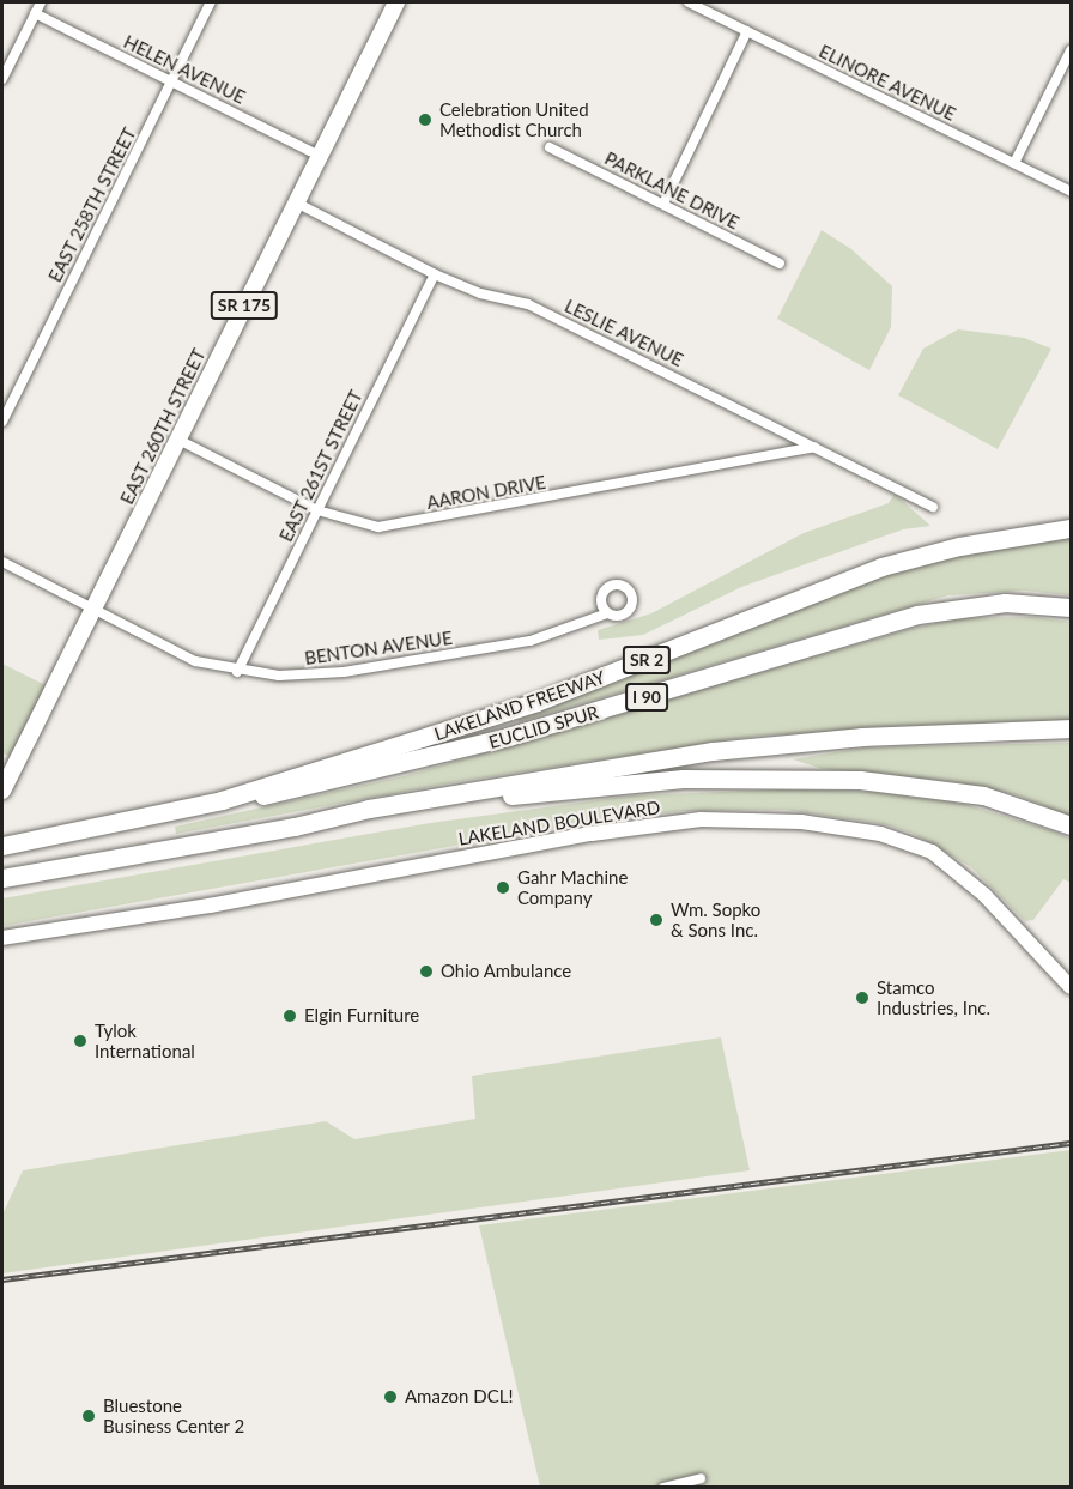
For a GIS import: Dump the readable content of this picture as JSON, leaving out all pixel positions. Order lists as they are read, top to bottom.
{
  "streets": {
    "highway": [
      "SR 2",
      "I 90",
      "LAKELAND FREEWAY",
      "EUCLID SPUR"
    ],
    "main road": ["SR 175", "EAST 260TH STREET"],
    "street": [
      "HELEN AVENUE",
      "ELINORE AVENUE",
      "PARKLANE DRIVE",
      "EAST 258TH STREET",
      "LESLIE AVENUE",
      "EAST 261ST STREET",
      "AARON DRIVE",
      "BENTON AVENUE",
      "LAKELAND BOULEVARD"
    ]
  },
  "crossings": [
    ["HELEN AVENUE", "EAST 258TH STREET"],
    ["HELEN AVENUE", "EAST 260TH STREET"],
    ["LESLIE AVENUE", "EAST 260TH STREET"],
    ["LESLIE AVENUE", "EAST 261ST STREET"],
    ["LESLIE AVENUE", "AARON DRIVE"],
    ["EAST 260TH STREET", "AARON DRIVE"],
    ["EAST 260TH STREET", "BENTON AVENUE"],
    ["EAST 261ST STREET", "AARON DRIVE"],
    ["EAST 261ST STREET", "BENTON AVENUE"],
    ["LAKELAND FREEWAY", "EUCLID SPUR"]
  ],
  "places": [
    "Celebration United Methodist Church",
    "Gahr Machine Company",
    "Wm. Sopko & Sons Inc.",
    "Ohio Ambulance",
    "Stamco Industries, Inc.",
    "Elgin Furniture",
    "Tylok International",
    "Amazon DCL!",
    "Bluestone Business Center 2"
  ]
}
